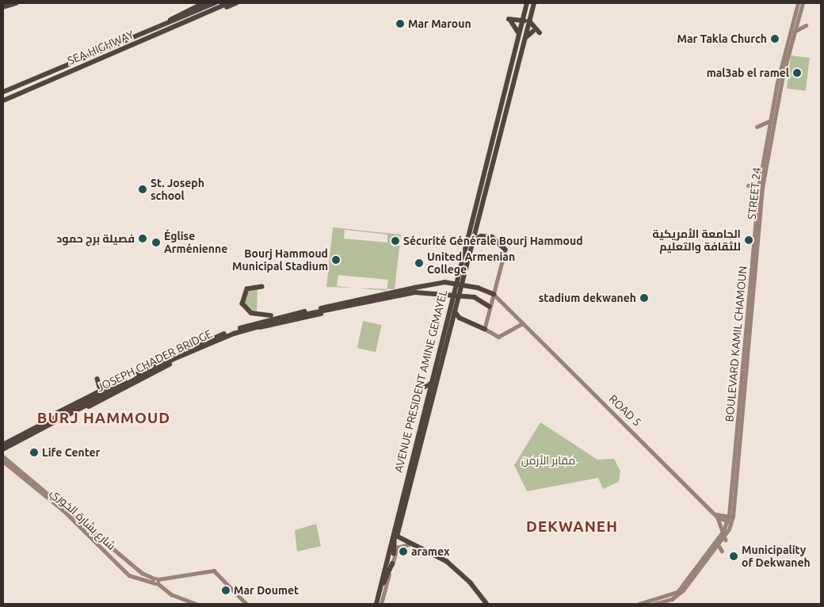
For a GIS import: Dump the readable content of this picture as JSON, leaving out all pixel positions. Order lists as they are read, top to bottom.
{
  "streets": {
    "highway": ["SEA HIGHWAY", "JOSEPH CHADER BRIDGE", "AVENUE PRESIDENT AMINE GEMAYEL"],
    "main road": [
      "STREET 24",
      "BOULEVARD KAMIL CHAMOUN",
      "ROAD 5",
      "شارع بشارة الخوري"
    ]
  },
  "crossings": [
    ["STREET 24", "BOULEVARD KAMIL CHAMOUN"]
  ],
  "districts": ["BURJ HAMMOUD", "DEKWANEH"],
  "parks": ["مقابر الأرمن"],
  "places": [
    "Mar Maroun",
    "Mar Takla Church",
    "mal3ab el ramel",
    "St. Joseph school",
    "فصيلة برج حمود",
    "الجامعة الأمريكية للثقافة والتعليم",
    "Sécurité Générale Bourj Hammoud",
    "Église Arménienne",
    "Bourj Hammoud Municipal Stadium",
    "United Armenian College",
    "stadium dekwaneh",
    "Life Center",
    "aramex",
    "Municipality of Dekwaneh",
    "Mar Doumet"
  ]
}
